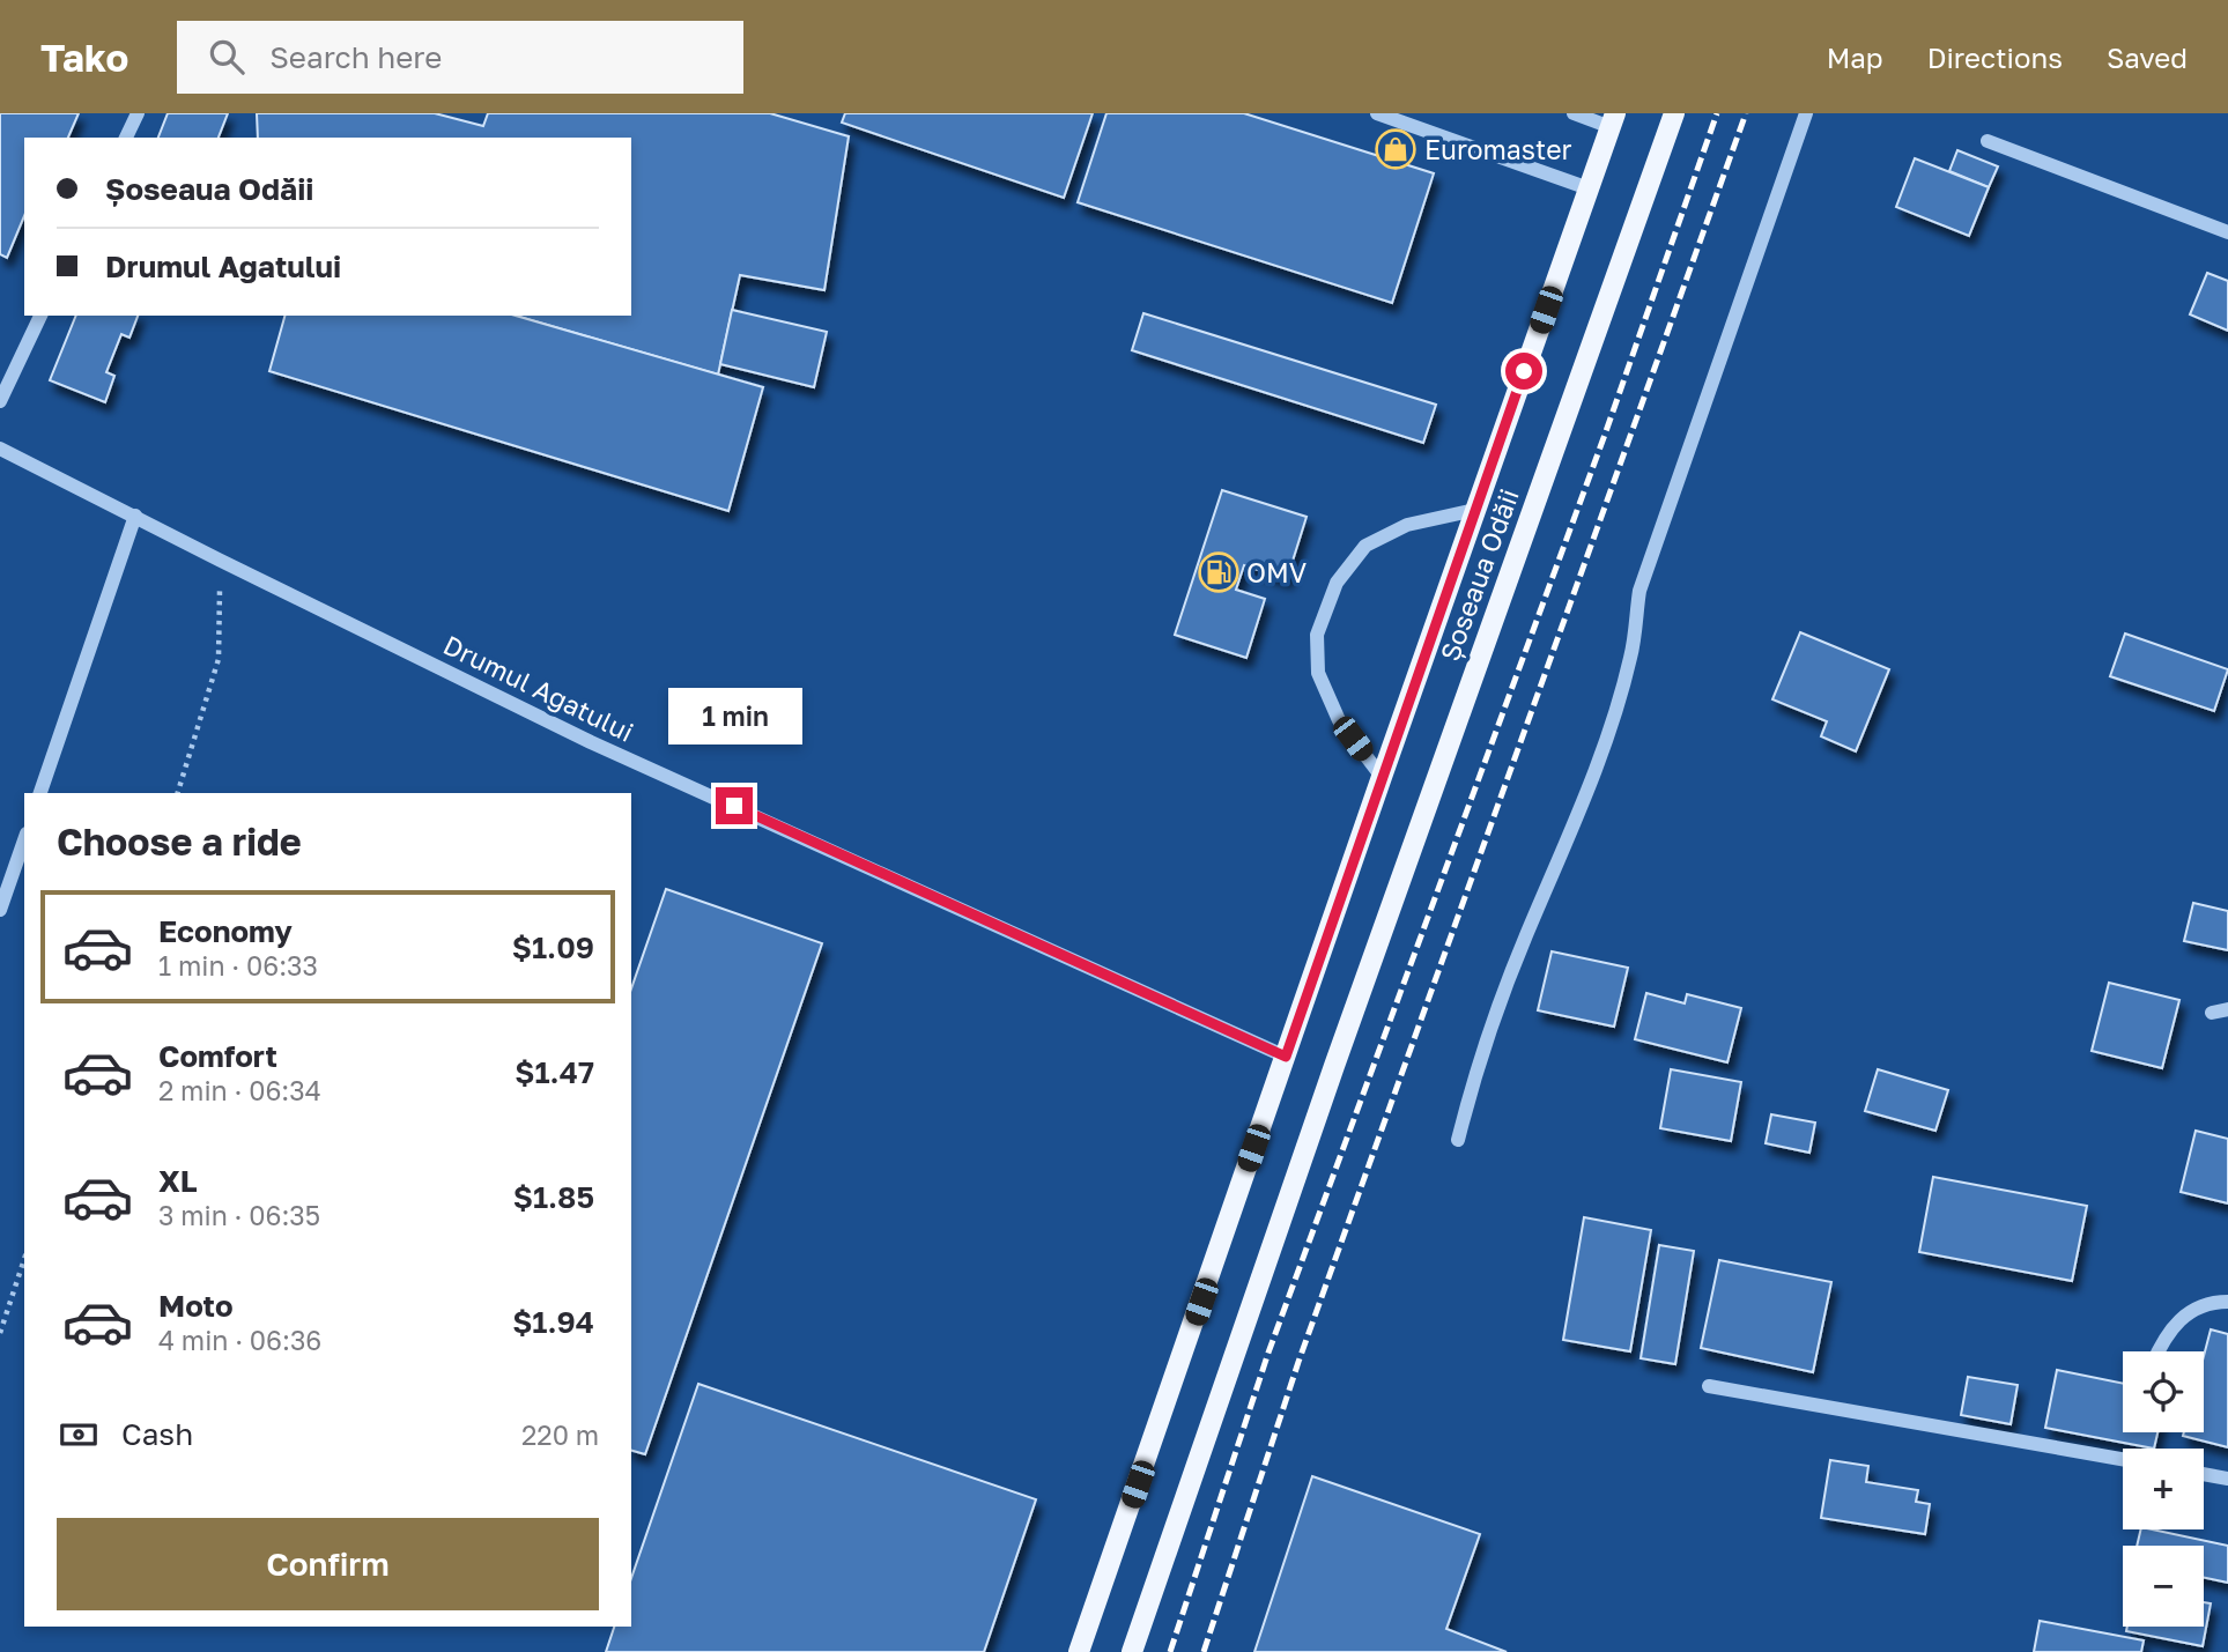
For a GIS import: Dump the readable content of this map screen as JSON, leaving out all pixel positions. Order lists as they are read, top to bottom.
{
  "streets": {
    "main road": ["Șoseaua Odăii"],
    "street": ["Drumul Agatului"]
  },
  "crossings": [
    ["Șoseaua Odăii", "Drumul Agatului"]
  ],
  "places": {
    "shop": ["Euromaster"],
    "fuel station": ["OMV"]
  },
  "page": {
    "header": "Tako",
    "search": "Search here",
    "nav": ["Map", "Directions", "Saved"],
    "banner": ["Șoseaua Odăii", "Drumul Agatului"],
    "bubble": "1 min",
    "heading": "Choose a ride",
    "list": [
      {
        "name": "Economy",
        "note": "1 min · 06:33",
        "value": "$1.09"
      },
      {
        "name": "Comfort",
        "note": "2 min · 06:34",
        "value": "$1.47"
      },
      {
        "name": "XL",
        "note": "3 min · 06:35",
        "value": "$1.85"
      },
      {
        "name": "Moto",
        "note": "4 min · 06:36",
        "value": "$1.94"
      }
    ],
    "map_buttons": ["+", "−"],
    "pay": ["Cash", "220 m"],
    "buttons": "Confirm"
  }
}
